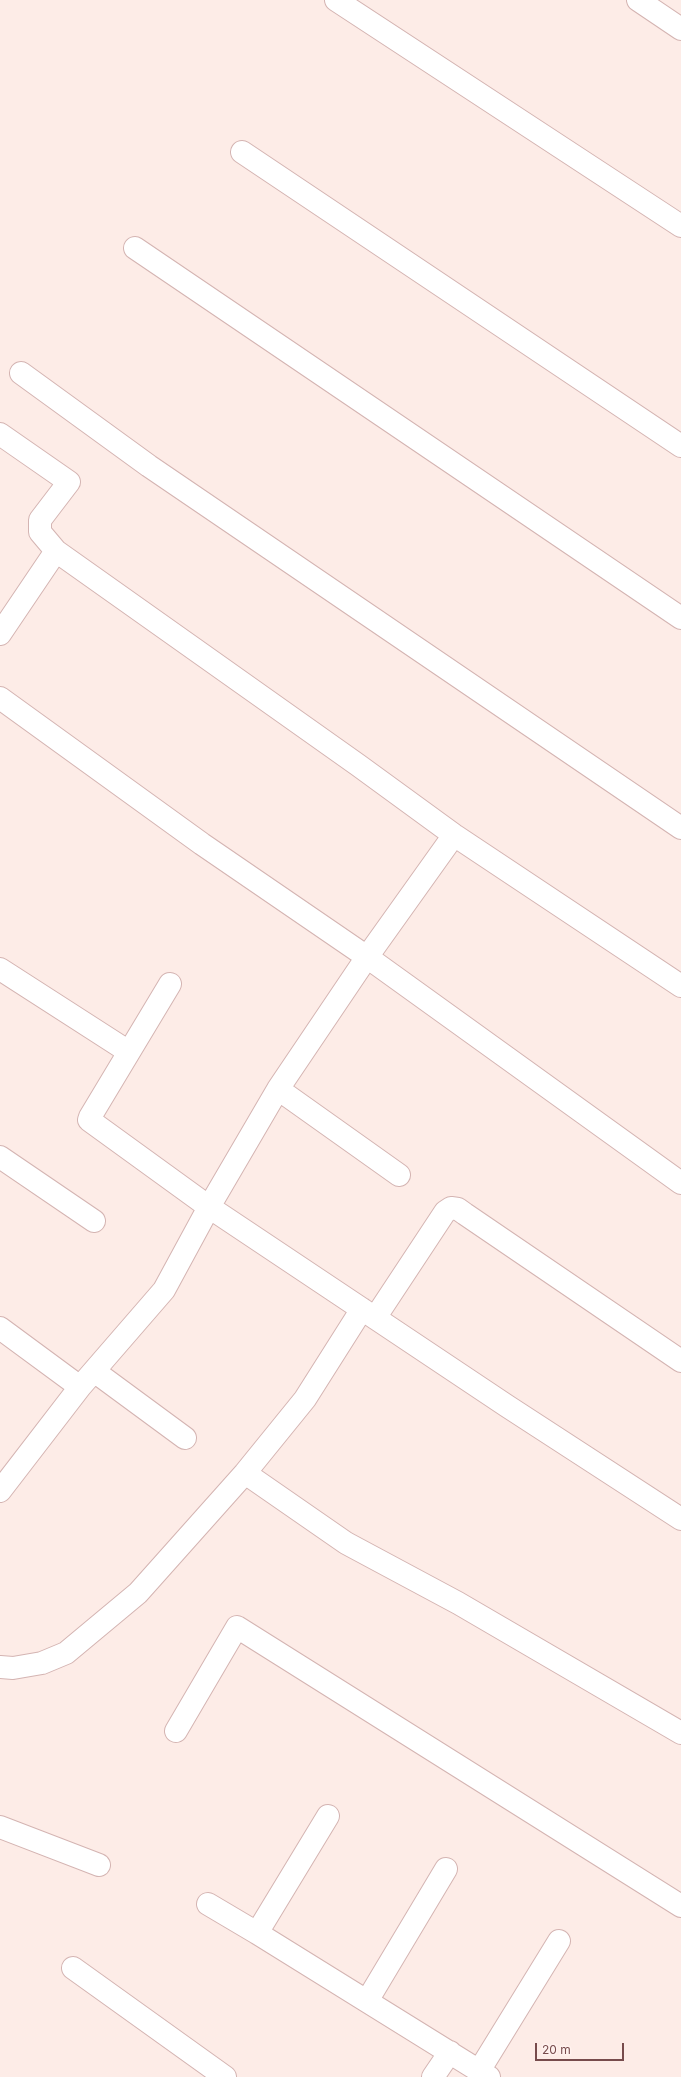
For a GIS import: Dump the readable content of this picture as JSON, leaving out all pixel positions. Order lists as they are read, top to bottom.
{
  "scale_bar": "20 m"
}
